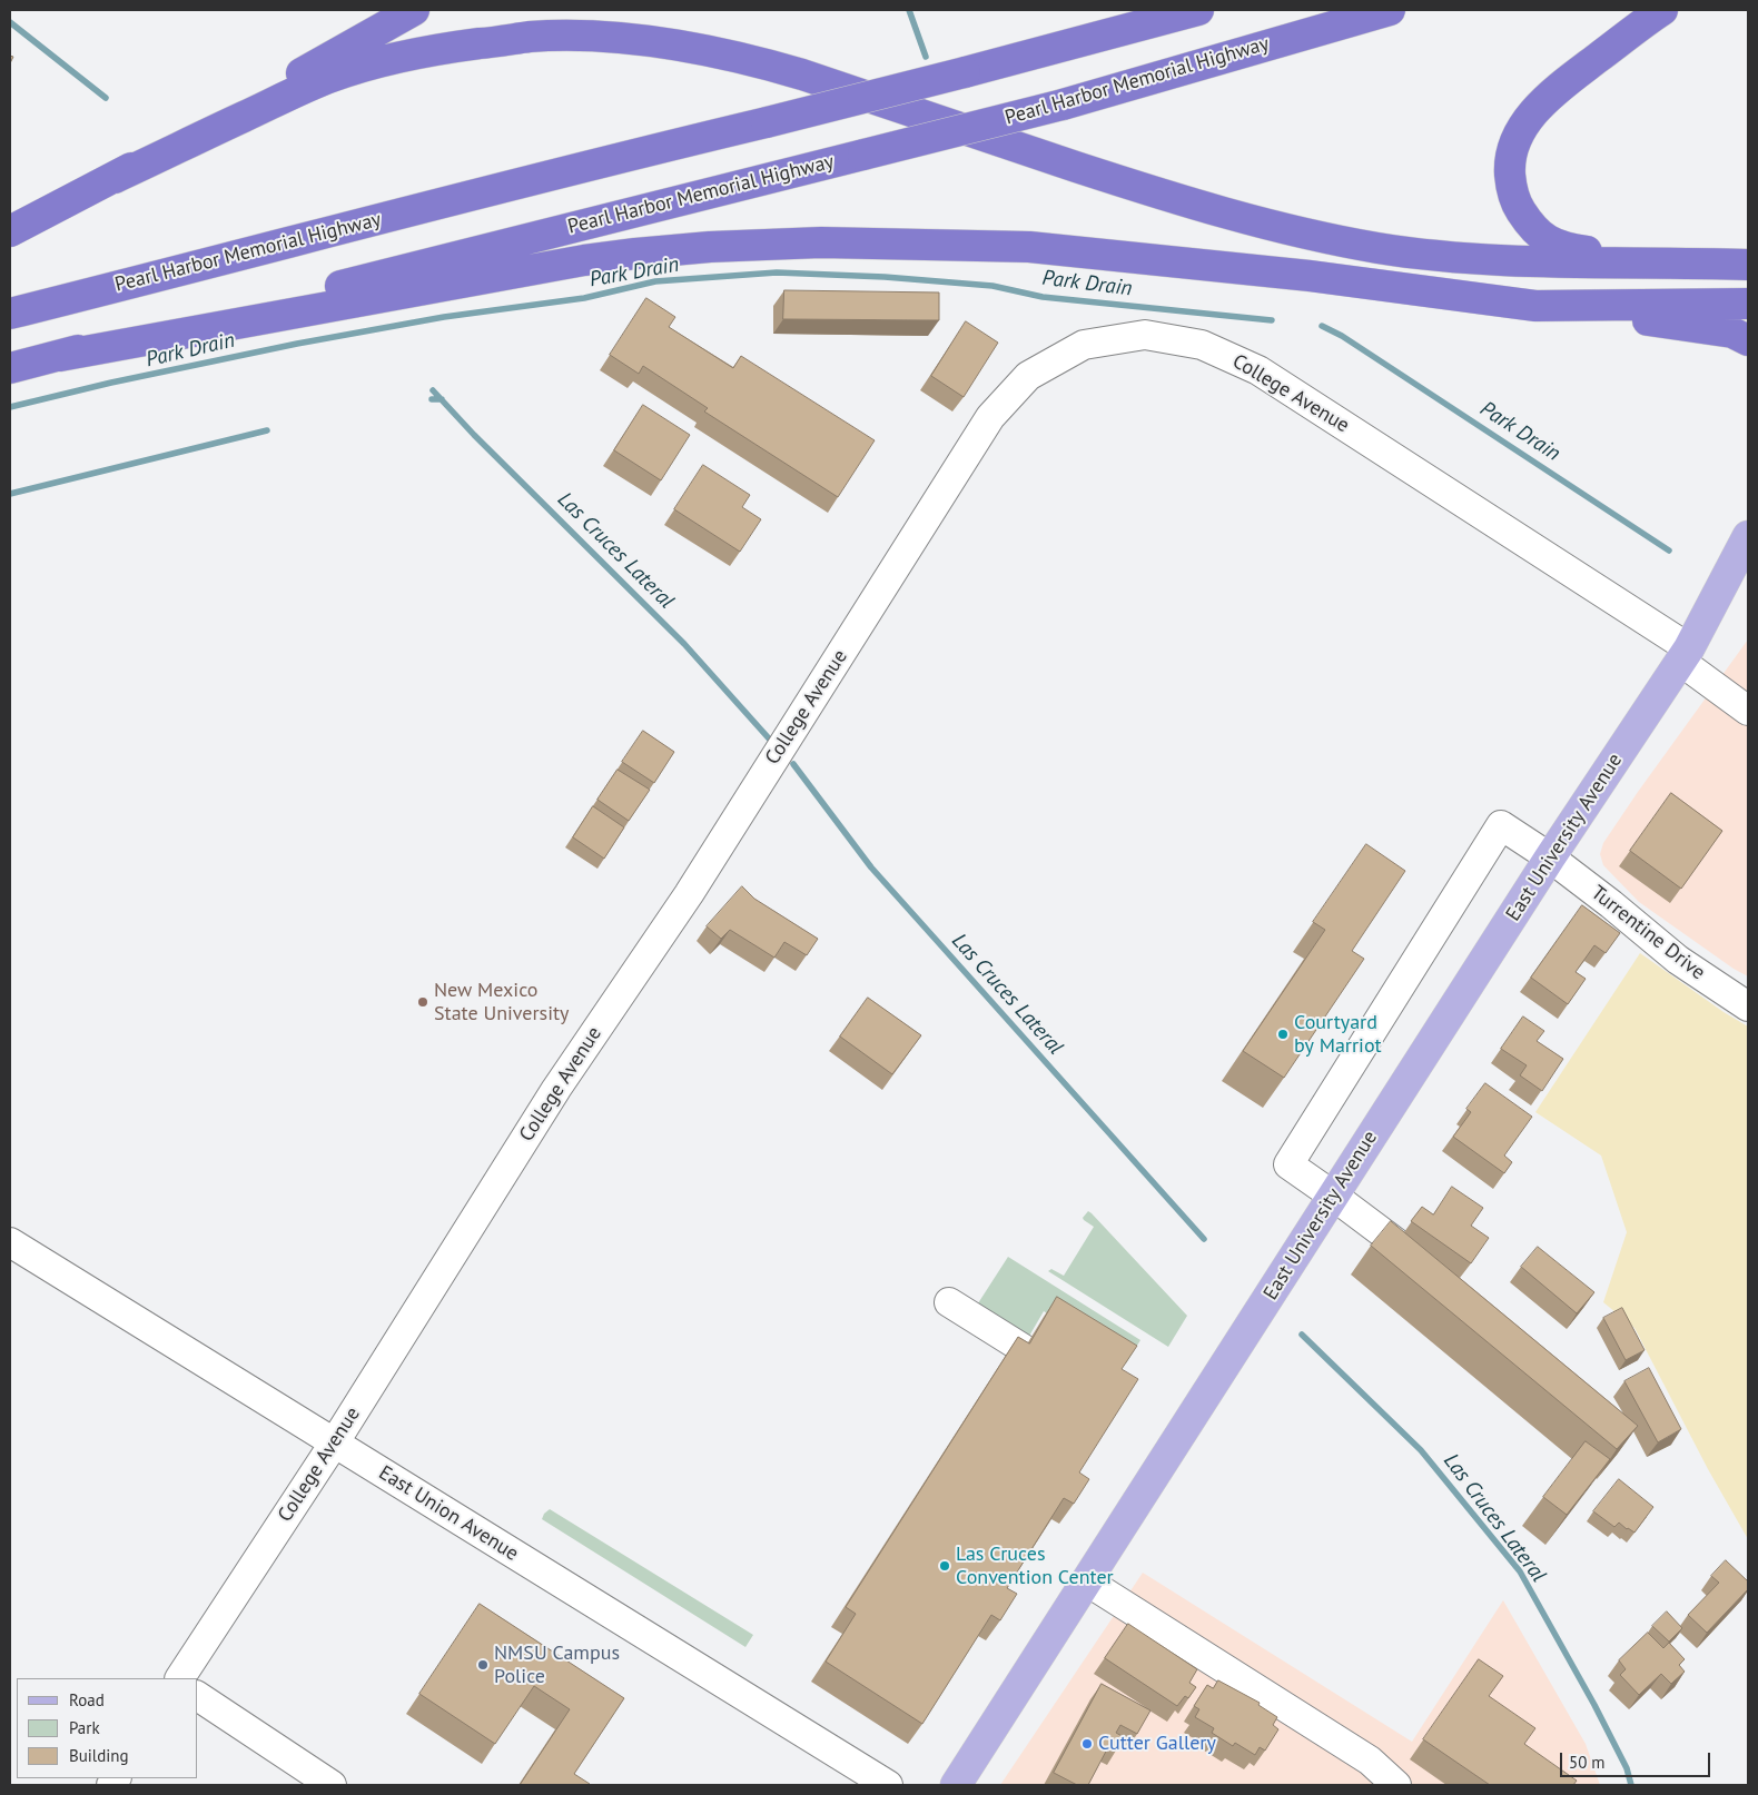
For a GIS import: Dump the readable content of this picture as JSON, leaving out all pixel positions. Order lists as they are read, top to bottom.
{
  "streets": {
    "highway": ["Pearl Harbor Memorial Highway"],
    "main road": ["East University Avenue"],
    "street": ["College Avenue", "Turrentine Drive", "East Union Avenue"]
  },
  "crossings": [
    ["College Avenue", "East University Avenue"],
    ["College Avenue", "East Union Avenue"],
    ["East University Avenue", "Turrentine Drive"]
  ],
  "water": ["Park Drain", "Las Cruces Lateral"],
  "places": [
    "New Mexico State University",
    "Courtyard by Marriot",
    "Las Cruces Convention Center",
    "NMSU Campus Police",
    "Cutter Gallery"
  ],
  "legend": ["Road", "Park", "Building"],
  "scale_bar": "50 m"
}
